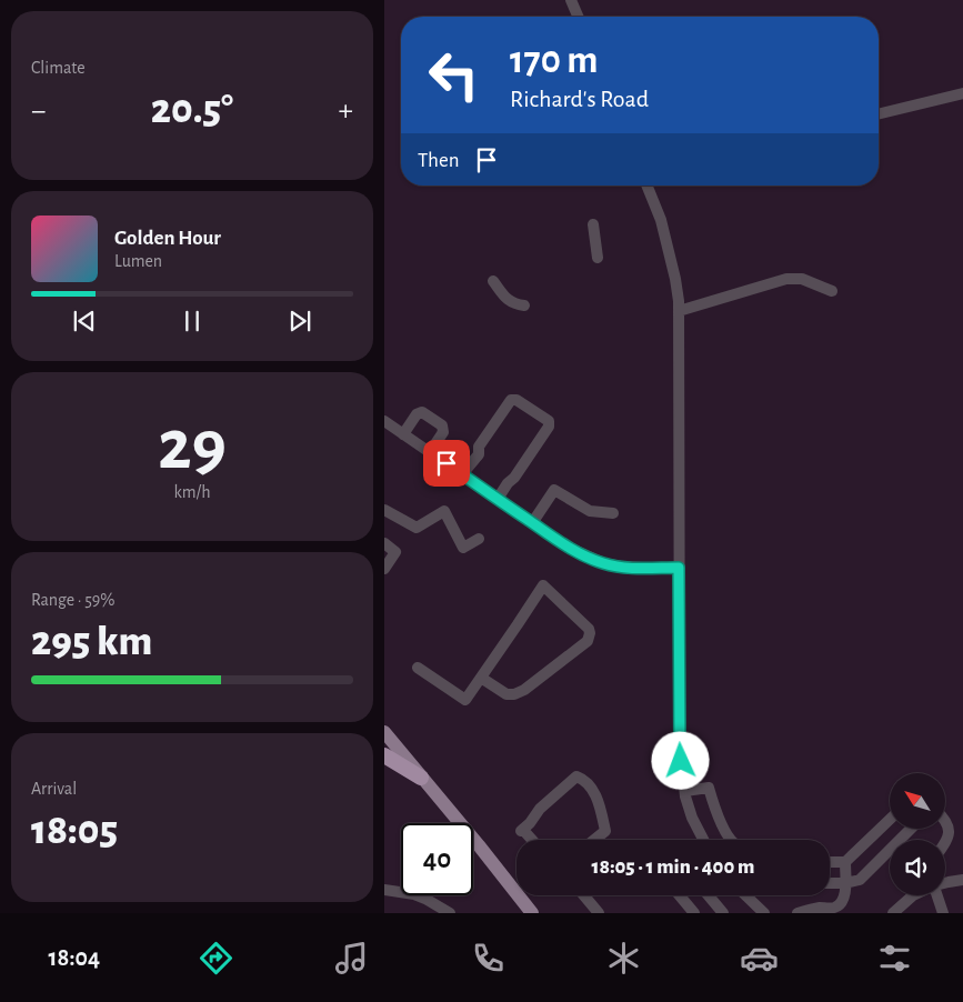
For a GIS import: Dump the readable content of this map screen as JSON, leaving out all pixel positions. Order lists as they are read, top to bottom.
{
  "north": "top left",
  "page": {
    "tile": [
      "Climate",
      ["29", "km/h"],
      ["Range · 59%", "295 km"],
      ["Arrival", "18:05"]
    ],
    "turn": ["170 m", "Richard's Road"],
    "heat": ["−", "20.5°", "+"],
    "then": "Then",
    "song": ["Golden Hour", "Lumen"],
    "limit": "40",
    "trip": "18:05 · 1 min · 400 m",
    "tabs": "18:04"
  }
}
